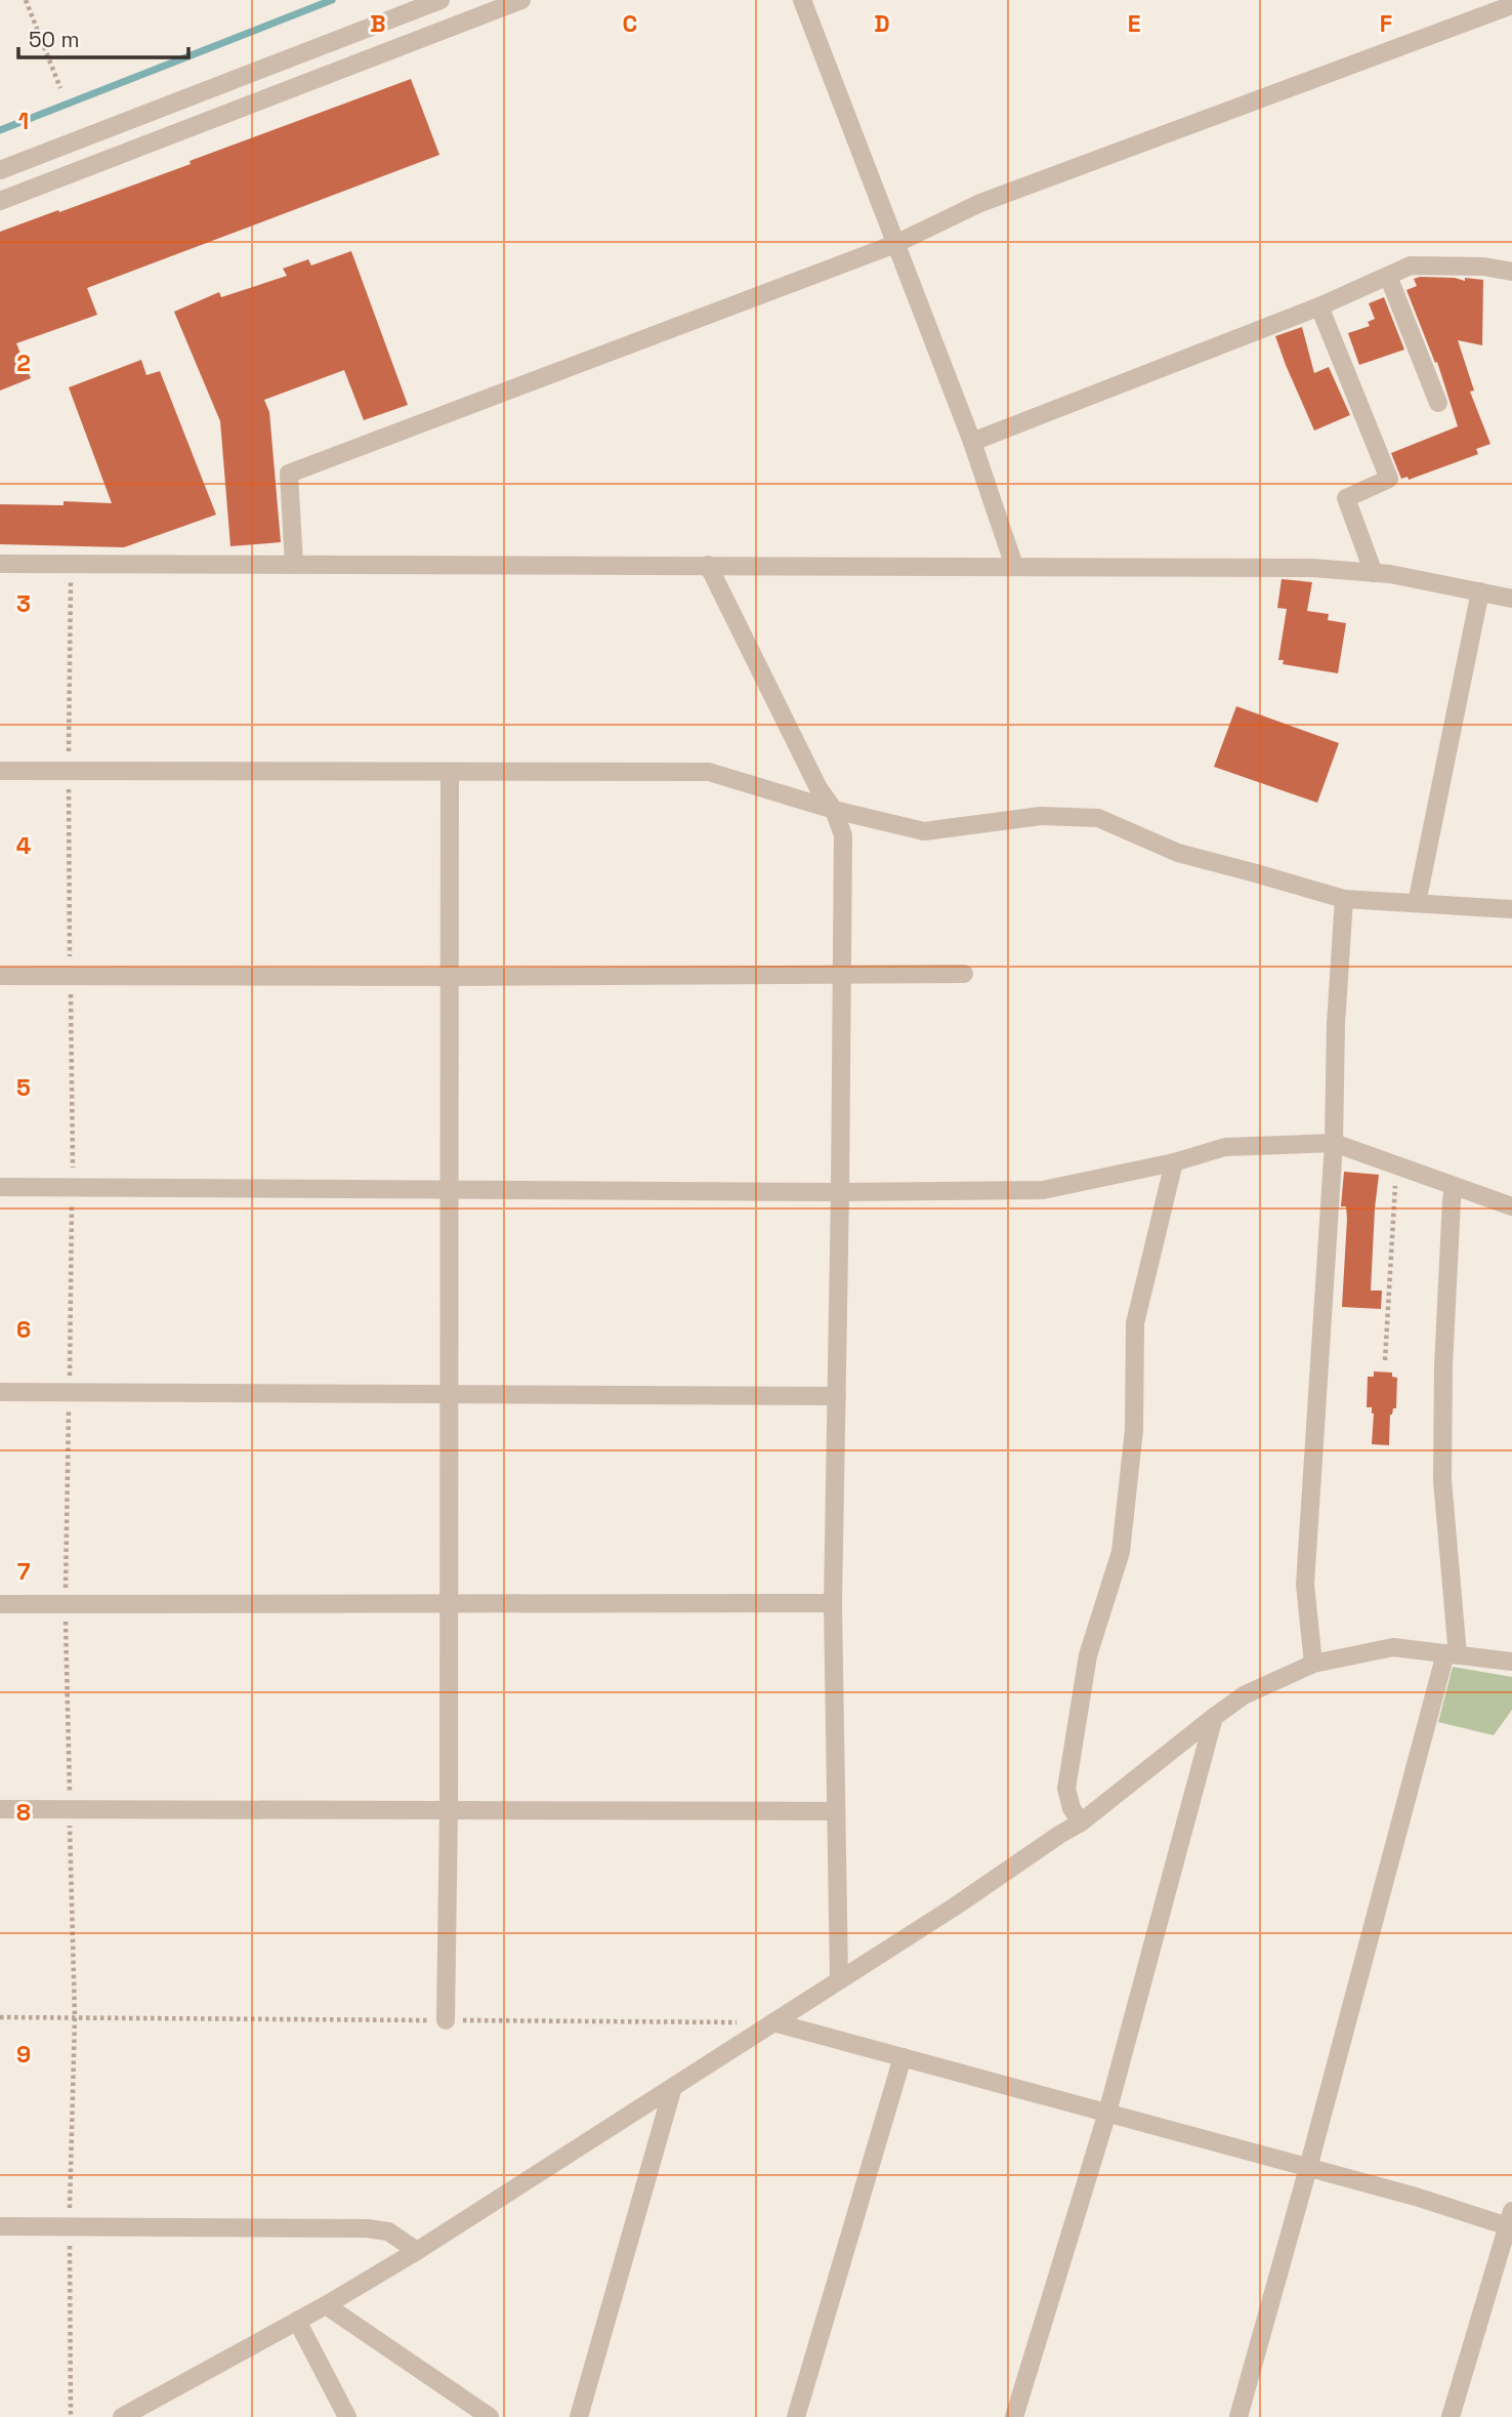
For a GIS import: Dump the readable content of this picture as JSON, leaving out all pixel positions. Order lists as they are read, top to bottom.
{
  "scale_bar": "50 m",
  "grid": {
    "columns": [
      "B",
      "C",
      "D",
      "E",
      "F"
    ],
    "rows": [
      "1",
      "2",
      "3",
      "4",
      "5",
      "6",
      "7",
      "8",
      "9"
    ]
  }
}
